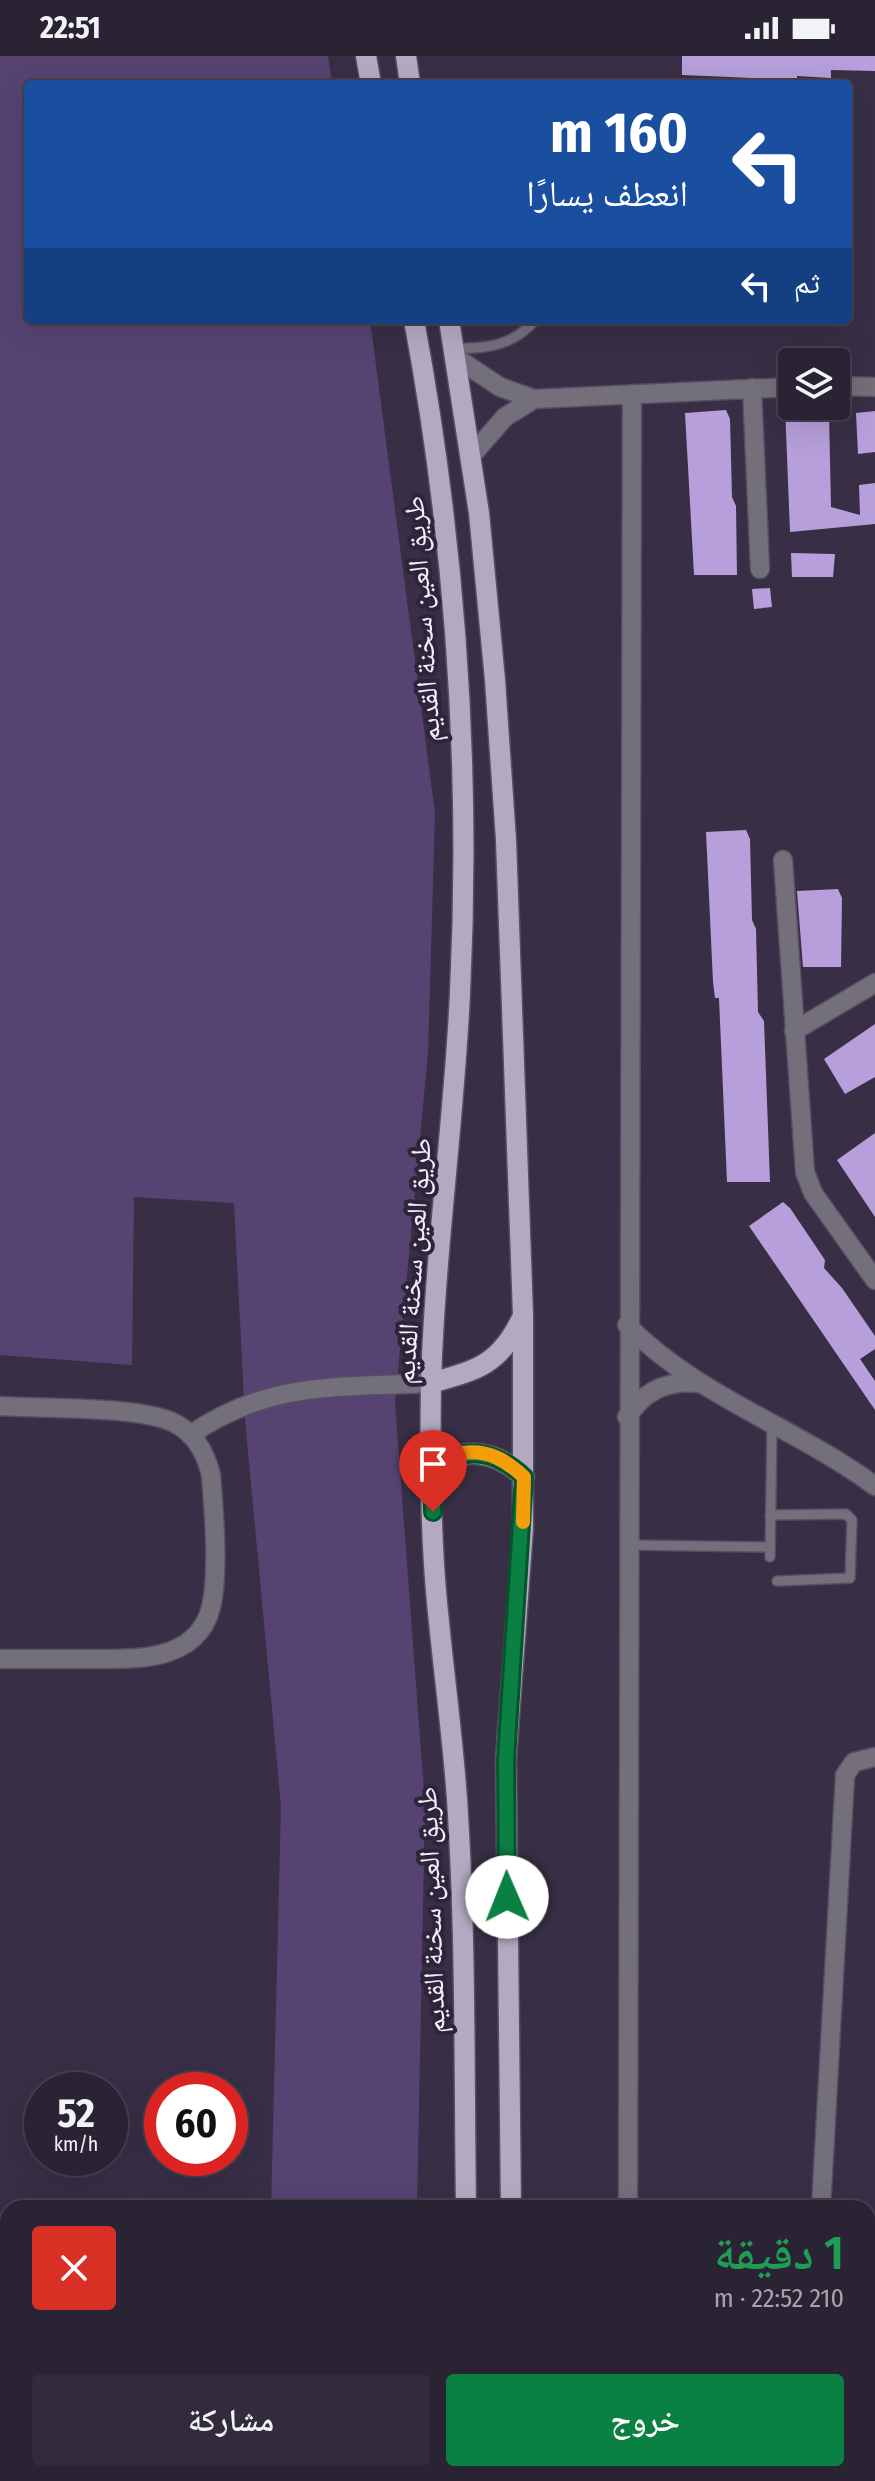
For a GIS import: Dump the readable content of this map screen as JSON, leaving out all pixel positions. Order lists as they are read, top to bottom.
{
  "streets": {
    "main road": ["طريق العين سخنة القديم"]
  },
  "page": {
    "status": "22:51",
    "turn": ["160 m", "انعطف يسارًا"],
    "then": "ثم",
    "speed": "52 km/h",
    "limit": "60",
    "heading": ["1 دقيقة", "210 m · 22:52"],
    "buttons": ["خروج", "مشاركة"]
  }
}
